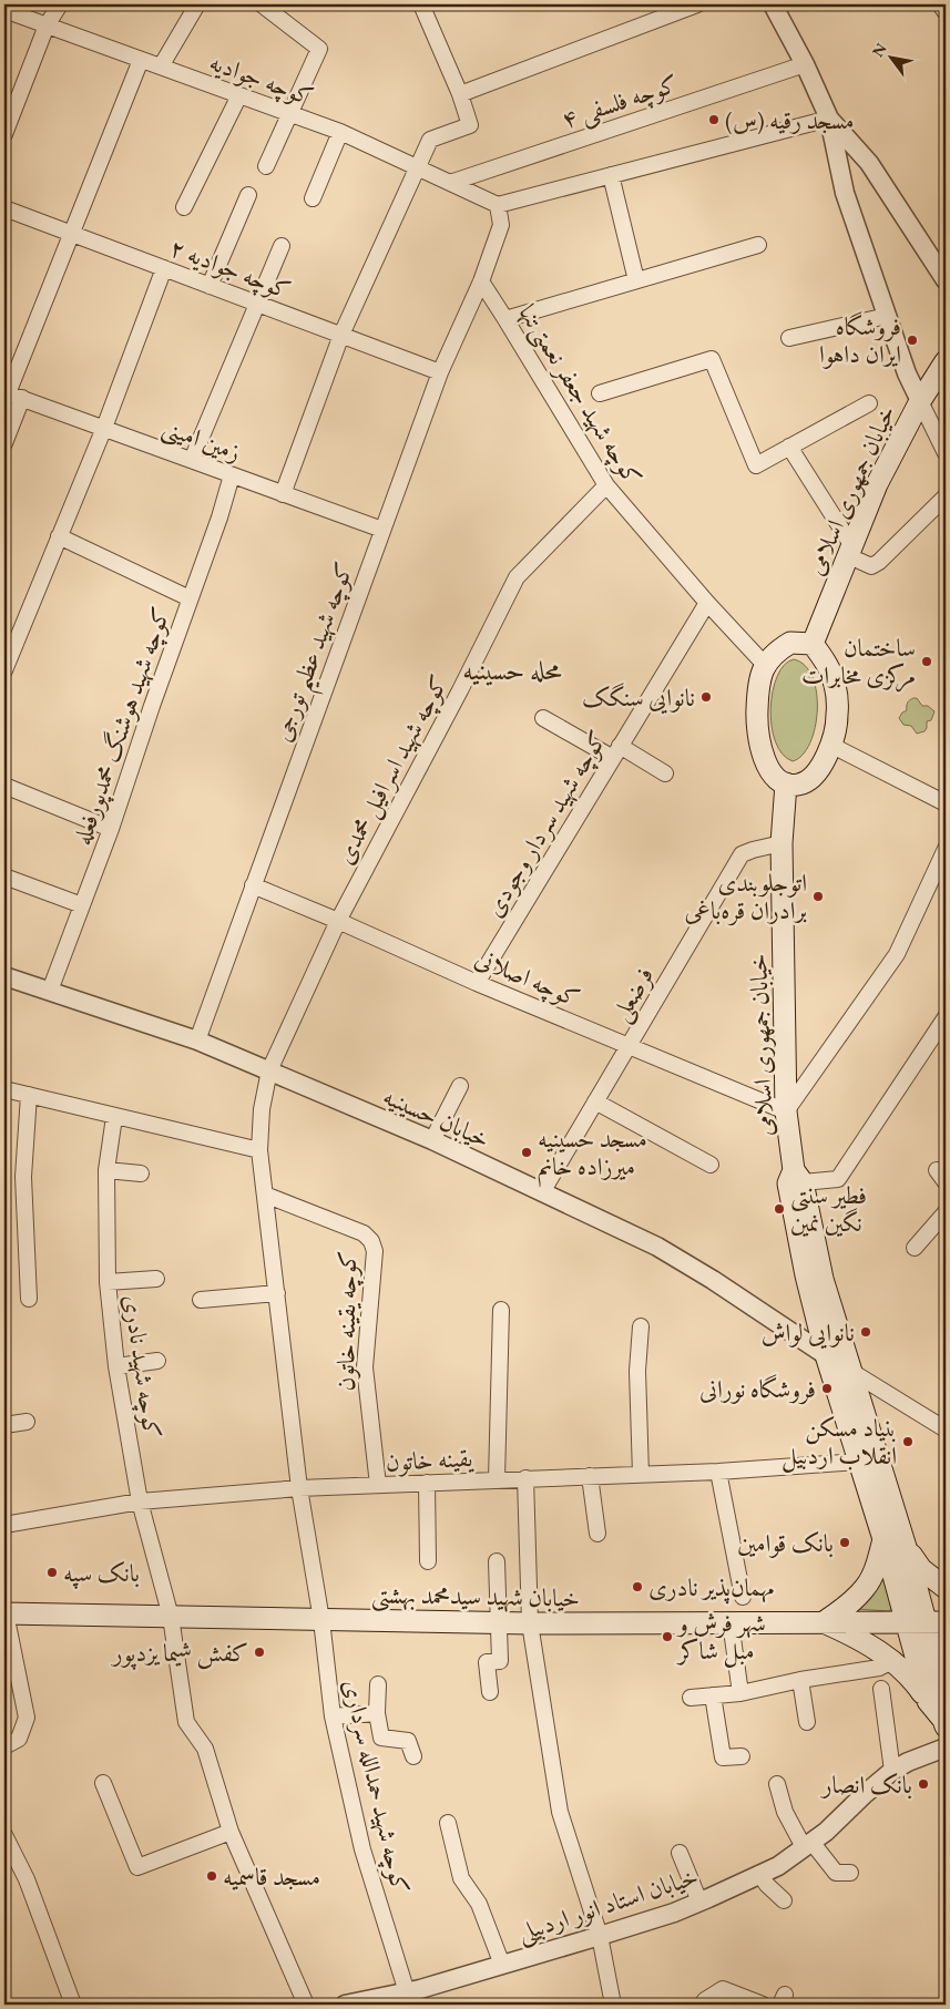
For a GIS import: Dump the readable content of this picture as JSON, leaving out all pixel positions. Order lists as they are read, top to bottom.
{
  "streets": {
    "main road": ["خیابان جمهوری اسلامی", "خیابان شهید سیدمحمد بهشتی"],
    "street": [
      "کوچه جوادیه",
      "کوچه فلسفی ۴",
      "کوچه جوادیه ۲",
      "کوچه شهید جعفر نعمتی‌تنها",
      "زمین امینی",
      "کوچه شهید عظیم تورجی",
      "کوچه شهید هوشنگ محمدپورفعله",
      "کوچه شهید اسرافیل محمدی",
      "کوچه شهید سردار وجودی",
      "کوچه اصلانی",
      "فرضعلی",
      "خیابان حسینیه",
      "کوچه یقینه خاتون",
      "کوچه شهید نادری",
      "یقینه خاتون",
      "کوچه شهید حمدالله سرداری",
      "خیابان استاد انور اردبیلی"
    ]
  },
  "crossings": [
    ["کوچه جوادیه", "کوچه فلسفی ۴"],
    ["کوچه جوادیه ۲", "کوچه شهید عظیم تورجی"],
    ["کوچه شهید جعفر نعمتی‌تنها", "خیابان جمهوری اسلامی"],
    ["کوچه شهید جعفر نعمتی‌تنها", "کوچه شهید عظیم تورجی"],
    ["کوچه شهید جعفر نعمتی‌تنها", "کوچه شهید اسرافیل محمدی"],
    ["کوچه شهید جعفر نعمتی‌تنها", "کوچه شهید سردار وجودی"],
    ["زمین امینی", "کوچه شهید عظیم تورجی"],
    ["زمین امینی", "کوچه شهید هوشنگ محمدپورفعله"],
    ["خیابان جمهوری اسلامی", "کوچه اصلانی"],
    ["خیابان جمهوری اسلامی", "فرضعلی"],
    ["خیابان جمهوری اسلامی", "خیابان حسینیه"],
    ["خیابان جمهوری اسلامی", "یقینه خاتون"],
    ["خیابان جمهوری اسلامی", "خیابان شهید سیدمحمد بهشتی"],
    ["کوچه شهید عظیم تورجی", "کوچه اصلانی"],
    ["کوچه شهید عظیم تورجی", "خیابان حسینیه"],
    ["کوچه شهید هوشنگ محمدپورفعله", "خیابان حسینیه"],
    ["کوچه شهید اسرافیل محمدی", "کوچه اصلانی"],
    ["کوچه شهید اسرافیل محمدی", "خیابان حسینیه"],
    ["کوچه شهید سردار وجودی", "کوچه اصلانی"],
    ["کوچه اصلانی", "فرضعلی"],
    ["فرضعلی", "خیابان حسینیه"],
    ["کوچه یقینه خاتون", "یقینه خاتون"],
    ["کوچه شهید نادری", "یقینه خاتون"],
    ["کوچه شهید نادری", "خیابان شهید سیدمحمد بهشتی"],
    ["یقینه خاتون", "کوچه شهید حمدالله سرداری"],
    ["خیابان شهید سیدمحمد بهشتی", "کوچه شهید حمدالله سرداری"],
    ["کوچه شهید حمدالله سرداری", "خیابان استاد انور اردبیلی"]
  ],
  "districts": ["محله حسینیه"],
  "places": [
    "مسجد رقیه (س)",
    "فروشگاه ایران داهوا",
    "ساختمان مرکزی مخابرات",
    "نانوایی سنگک",
    "اتوجلوبندی برادران قره‌باغی",
    "مسجد حسینیه میرزاده خانم",
    "فطیر سنتی نگین نمین",
    "نانوایی لواش",
    "فروشگاه نورانی",
    "بنیاد مسکن انقلاب اردبیل",
    "بانک قوامین",
    "بانک سپه",
    "مهمان‌پذیر نادری",
    "شهر فرش و مبل شاکر",
    "کفش شیما یزدپور",
    "بانک انصار",
    "مسجد قاسمیه"
  ],
  "north": "top left"
}
